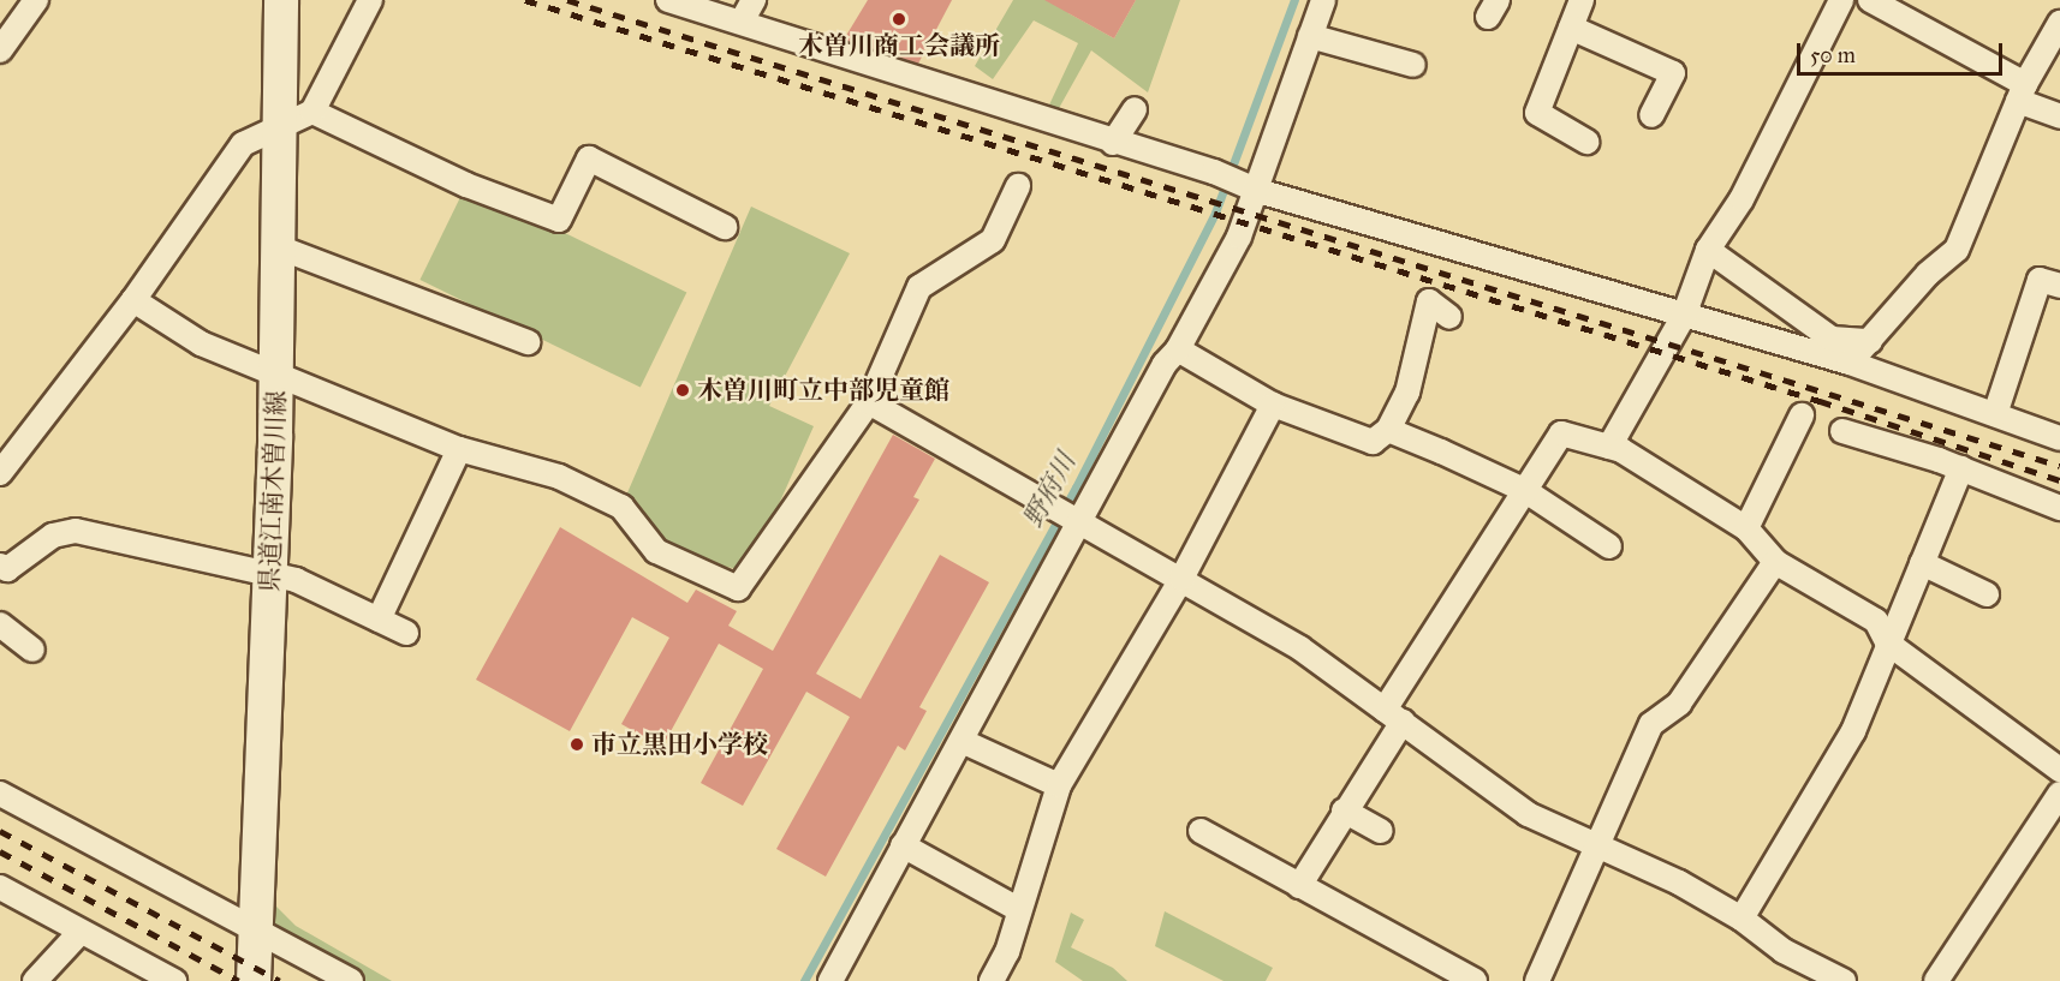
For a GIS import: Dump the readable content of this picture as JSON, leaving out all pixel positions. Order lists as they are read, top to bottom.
{
  "streets": {
    "main road": ["県道江南木曽川線"]
  },
  "water": ["野府川"],
  "places": ["木曽川商工会議所", "木曽川町立中部児童館", "市立黒田小学校"],
  "scale_bar": "50 m"
}
